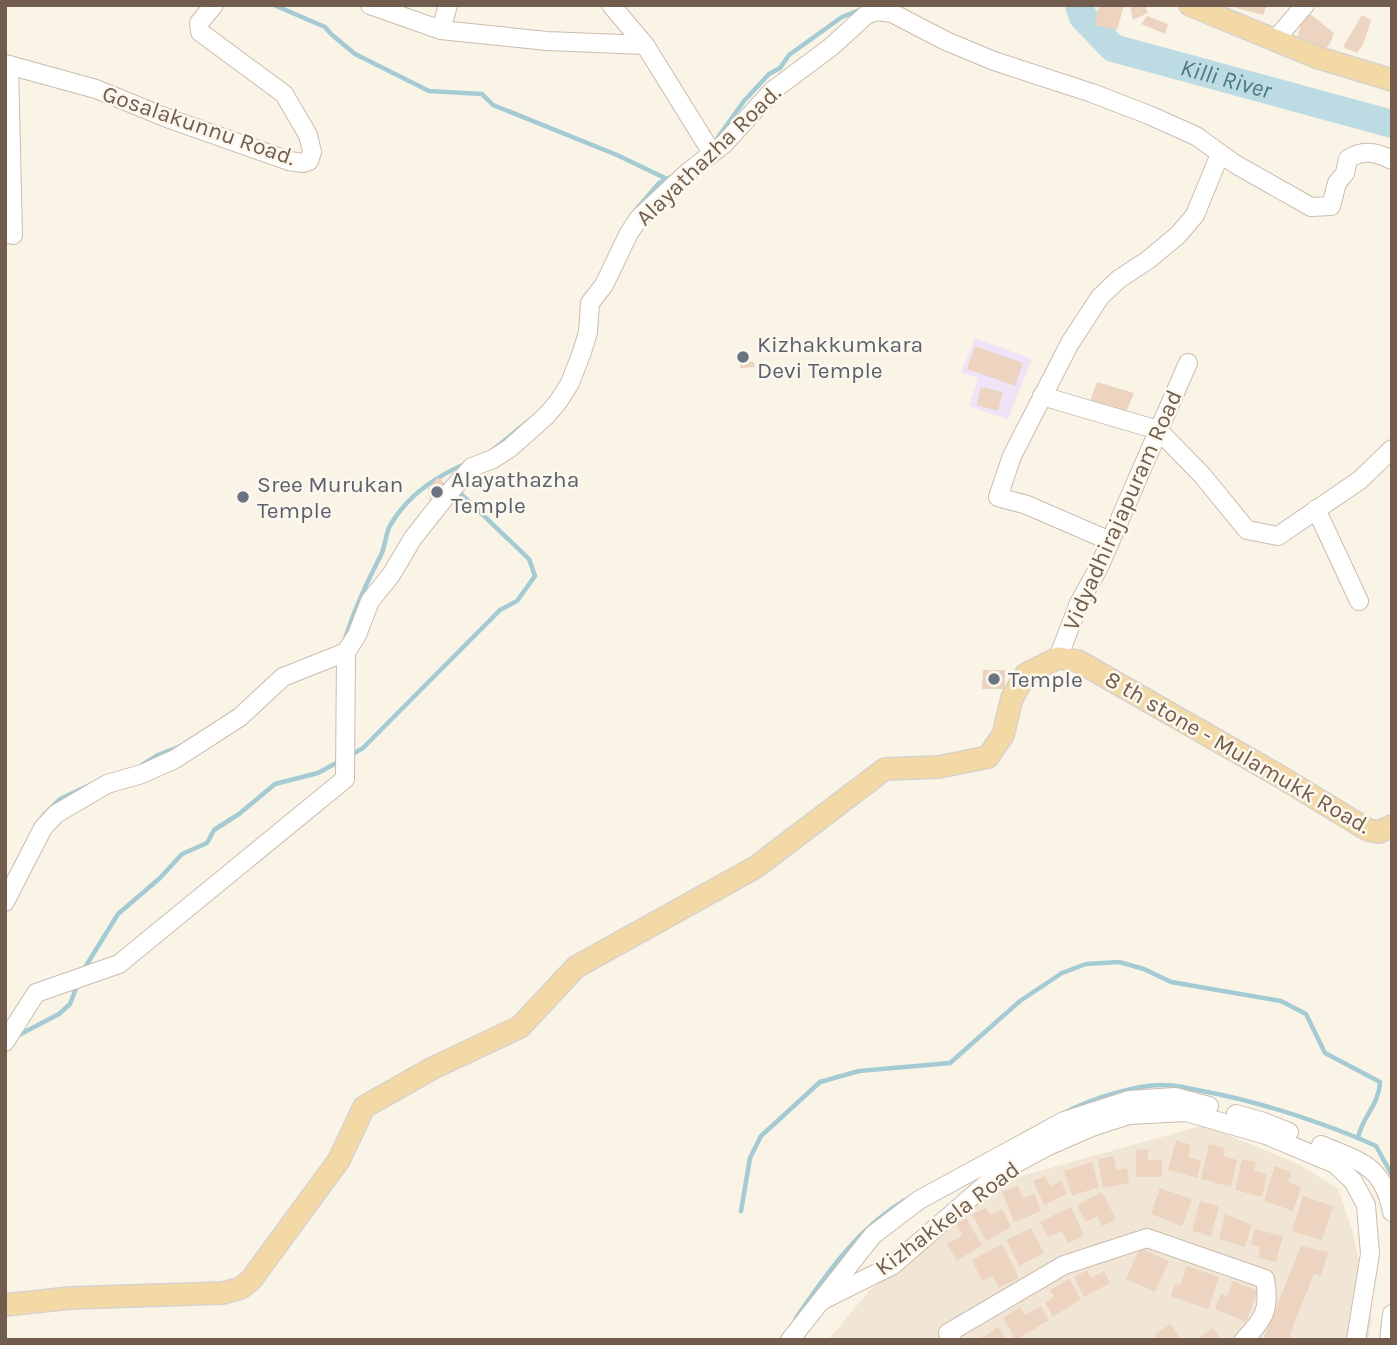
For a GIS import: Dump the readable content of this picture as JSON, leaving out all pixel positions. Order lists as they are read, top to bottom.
{
  "streets": {
    "main road": ["8 th stone - Mulamukk Road."],
    "street": [
      "Gosalakunnu Road.",
      "Alayathazha Road.",
      "Vidyadhirajapuram Road",
      "Kizhakkela Road"
    ]
  },
  "crossings": [
    ["Vidyadhirajapuram Road", "8 th stone - Mulamukk Road."]
  ],
  "water": ["Killi River"],
  "places": [
    "Kizhakkumkara Devi Temple",
    "Alayathazha Temple",
    "Sree Murukan Temple",
    "Temple"
  ]
}
